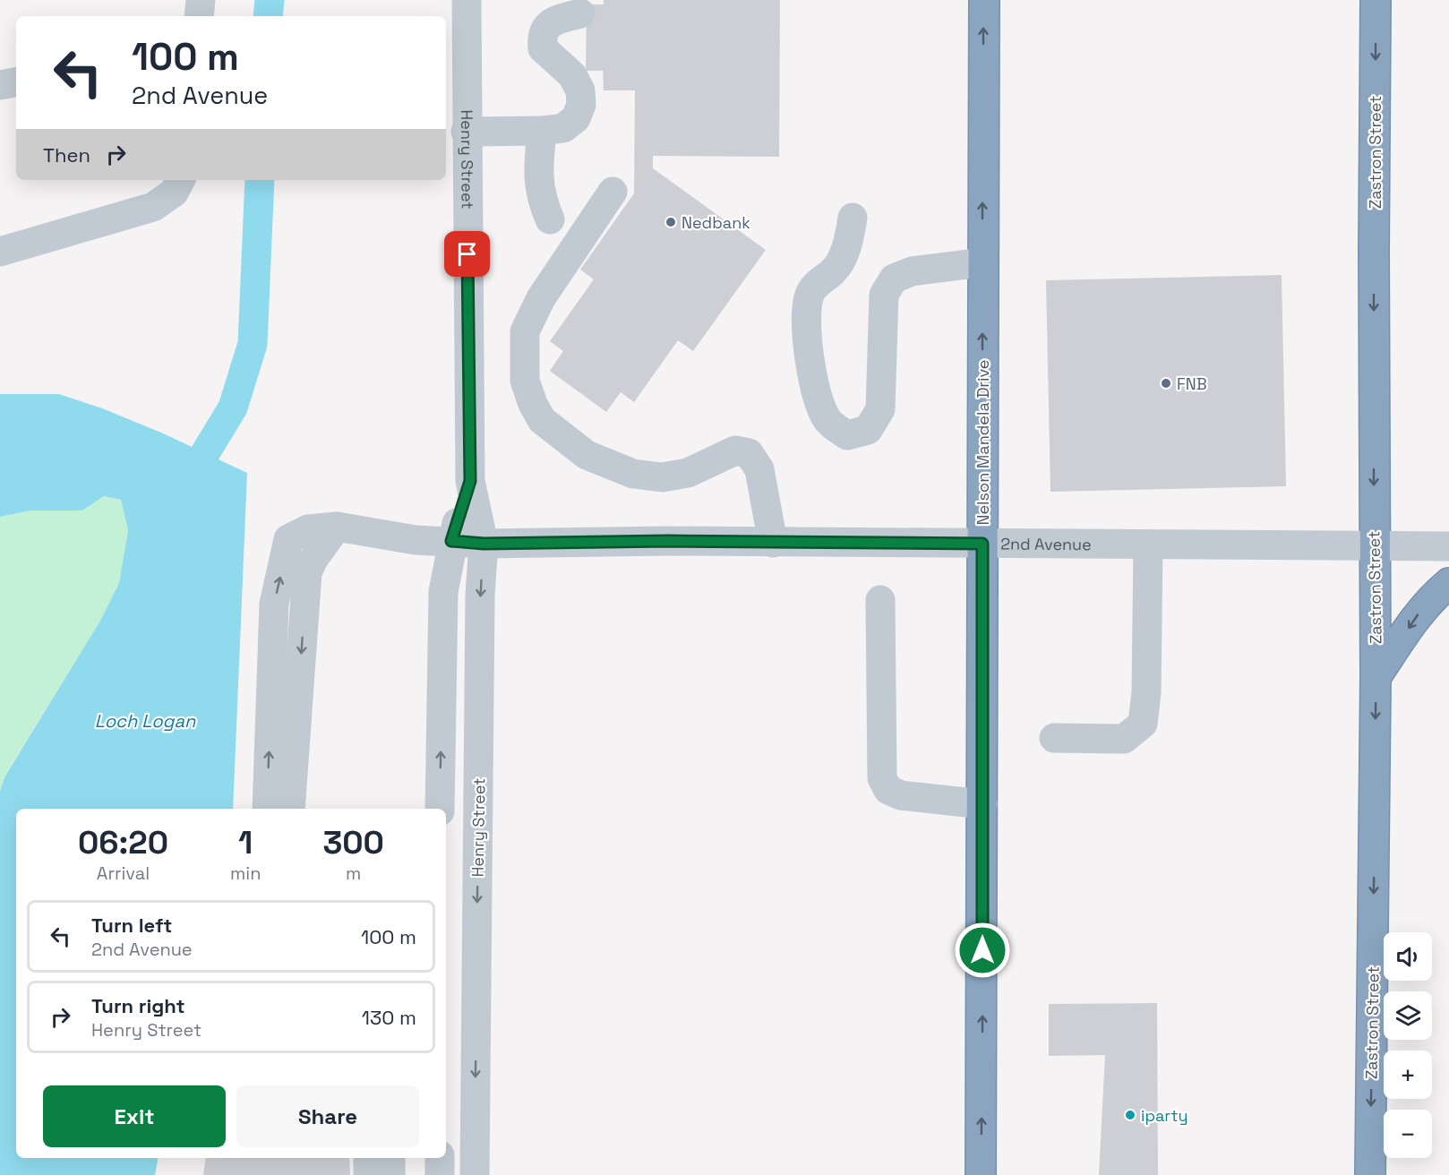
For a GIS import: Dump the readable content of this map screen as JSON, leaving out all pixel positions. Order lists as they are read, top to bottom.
{
  "streets": {
    "highway": ["Zastron Street", "Nelson Mandela Drive"],
    "street": ["Henry Street", "2nd Avenue"]
  },
  "crossings": [
    ["Zastron Street", "2nd Avenue"],
    ["Henry Street", "2nd Avenue"],
    ["Nelson Mandela Drive", "2nd Avenue"]
  ],
  "one_way": ["Zastron Street", "Nelson Mandela Drive"],
  "water": ["Loch Logan"],
  "places": ["Nedbank", "FNB", "iparty"],
  "page": {
    "turn": ["100 m", "2nd Avenue"],
    "then": "Then",
    "eta": [
      "06:20",
      "Arrival",
      "1",
      "min",
      "300",
      "m"
    ],
    "list": [
      {
        "name": "Turn left",
        "note": "2nd Avenue",
        "value": "100 m"
      },
      {
        "name": "Turn right",
        "note": "Henry Street",
        "value": "130 m"
      }
    ],
    "map_buttons": ["+", "−"],
    "buttons": ["Exit", "Share"]
  }
}
